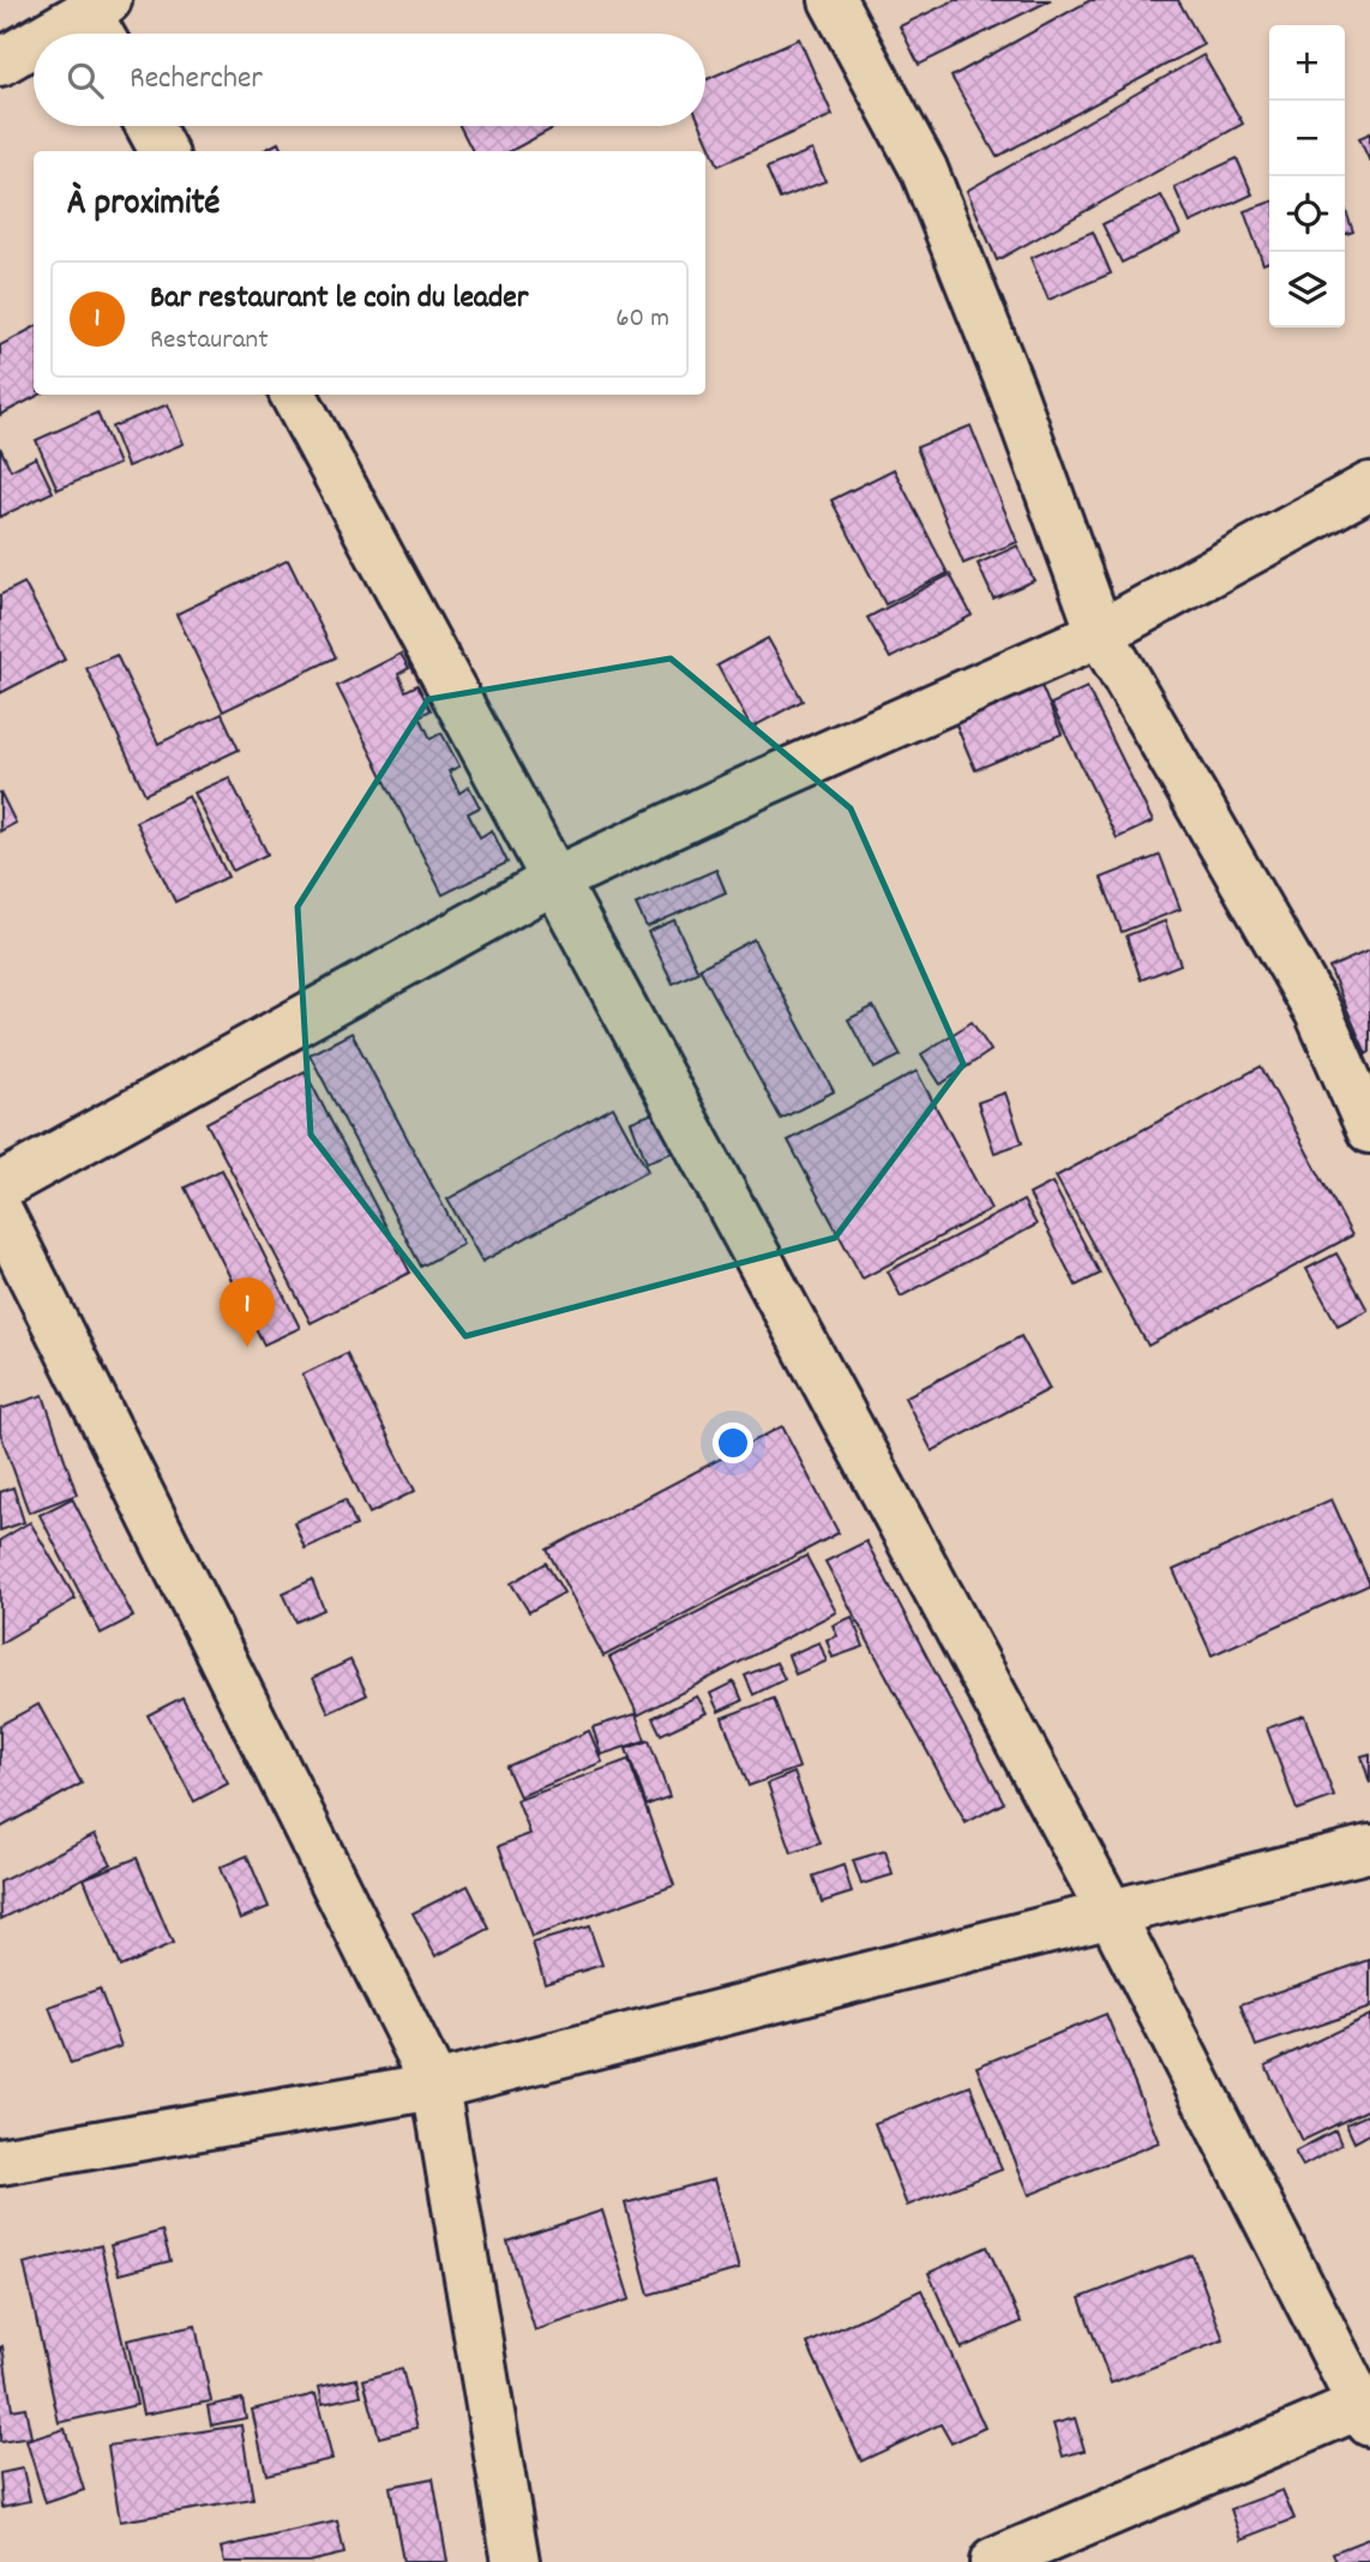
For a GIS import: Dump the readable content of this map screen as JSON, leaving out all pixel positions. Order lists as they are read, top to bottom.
{
  "page": {
    "map_buttons": ["+", "−"],
    "search": "Rechercher",
    "heading": "À proximité",
    "list": [
      {
        "mark": "1",
        "name": "Bar restaurant le coin du leader",
        "note": "Restaurant",
        "value": "60 m"
      }
    ],
    "pins": "1"
  }
}
